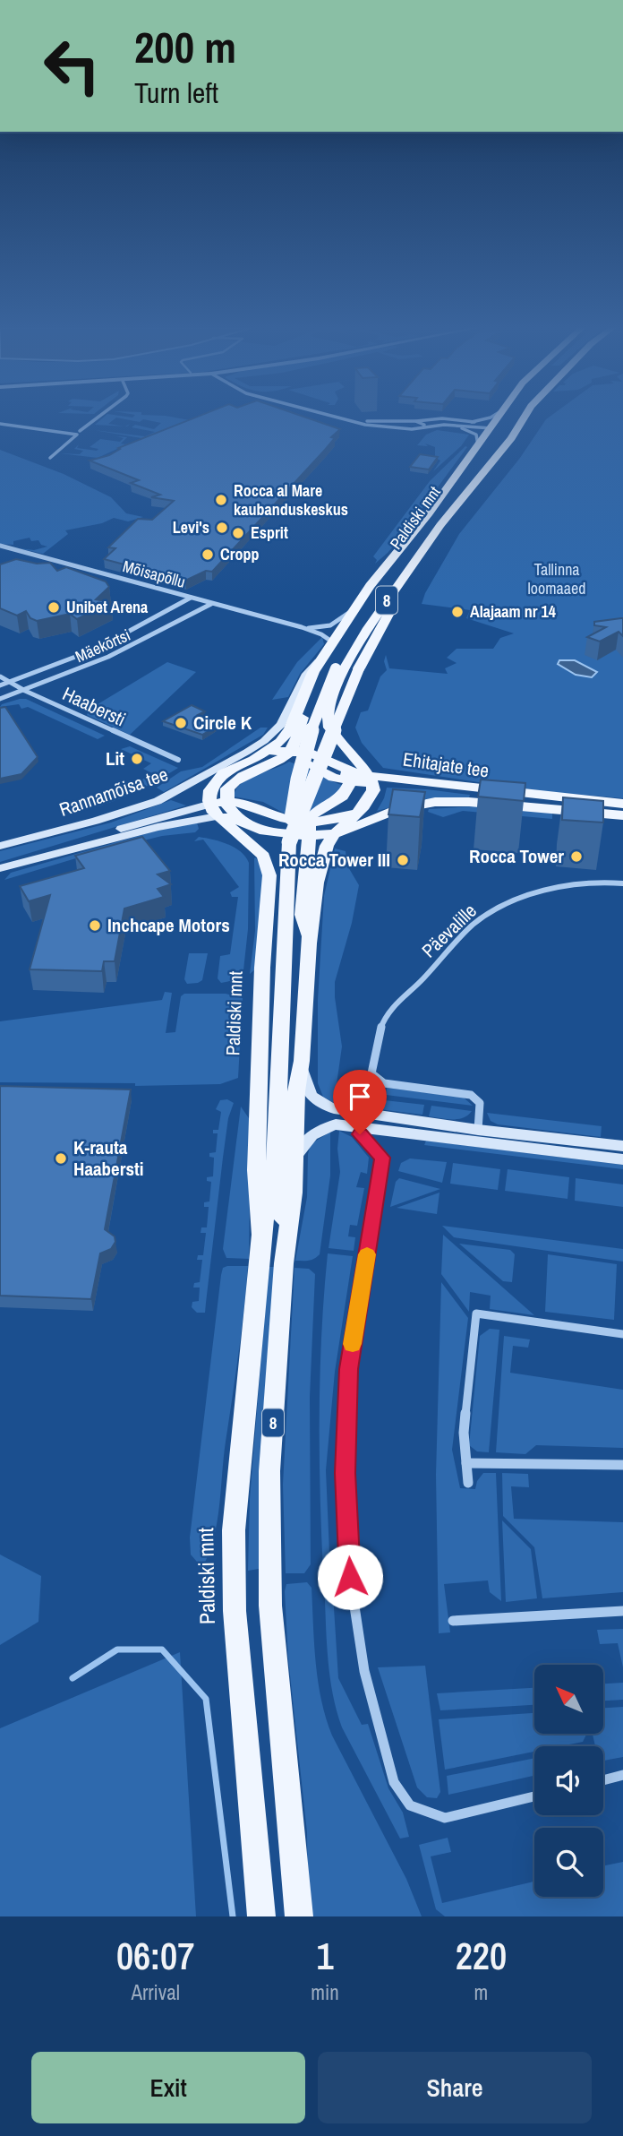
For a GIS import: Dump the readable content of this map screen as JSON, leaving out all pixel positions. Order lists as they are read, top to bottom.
{
  "streets": {
    "main road": [
      "Paldiski mnt",
      "8",
      "Ehitajate tee",
      "Rannamõisa tee"
    ],
    "street": [
      "Mõisapõllu",
      "Mäekõrtsi",
      "Haabersti",
      "Päevalille"
    ]
  },
  "crossings": [
    ["Paldiski mnt", "Mõisapõllu"],
    ["Paldiski mnt", "Ehitajate tee"],
    ["Mõisapõllu", "Mäekõrtsi"],
    ["Mäekõrtsi", "Haabersti"]
  ],
  "parks": ["Tallinna loomaaed"],
  "places": [
    "Rocca al Mare kaubanduskeskus",
    "Levi's",
    "Esprit",
    "Cropp",
    "Unibet Arena",
    "Alajaam nr 14",
    "Circle K",
    "Lit",
    "Rocca Tower",
    "Rocca Tower III",
    "Inchcape Motors",
    "K-rauta Haabersti"
  ],
  "north": "top left",
  "page": {
    "turn": ["200 m", "Turn left"],
    "eta": [
      "06:07",
      "Arrival",
      "1",
      "min",
      "220",
      "m"
    ],
    "buttons": ["Exit", "Share"]
  }
}
